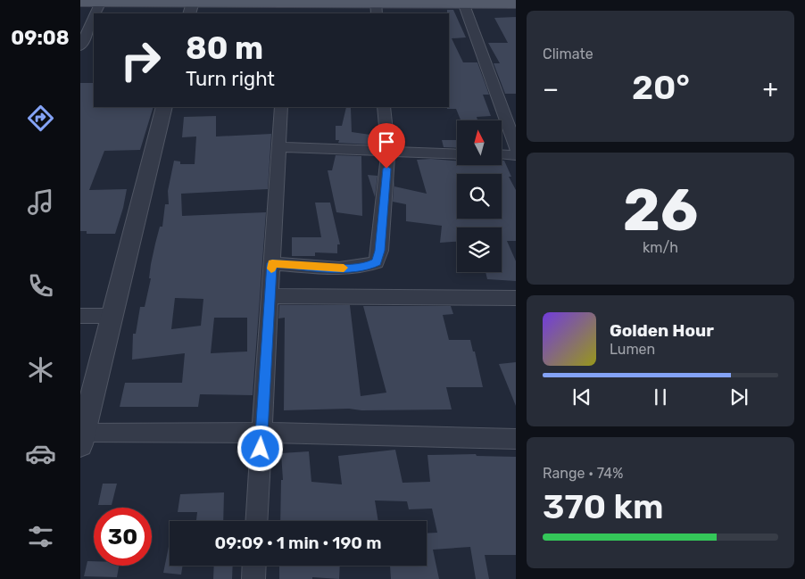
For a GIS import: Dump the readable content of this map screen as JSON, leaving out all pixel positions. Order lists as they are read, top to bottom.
{
  "north": "top",
  "page": {
    "tabs": "09:08",
    "tile": [
      "Climate",
      ["26", "km/h"],
      ["Range · 74%", "370 km"]
    ],
    "turn": ["80 m", "Turn right"],
    "heat": ["−", "20°", "+"],
    "song": ["Golden Hour", "Lumen"],
    "limit": "30",
    "trip": "09:09 · 1 min · 190 m"
  }
}
